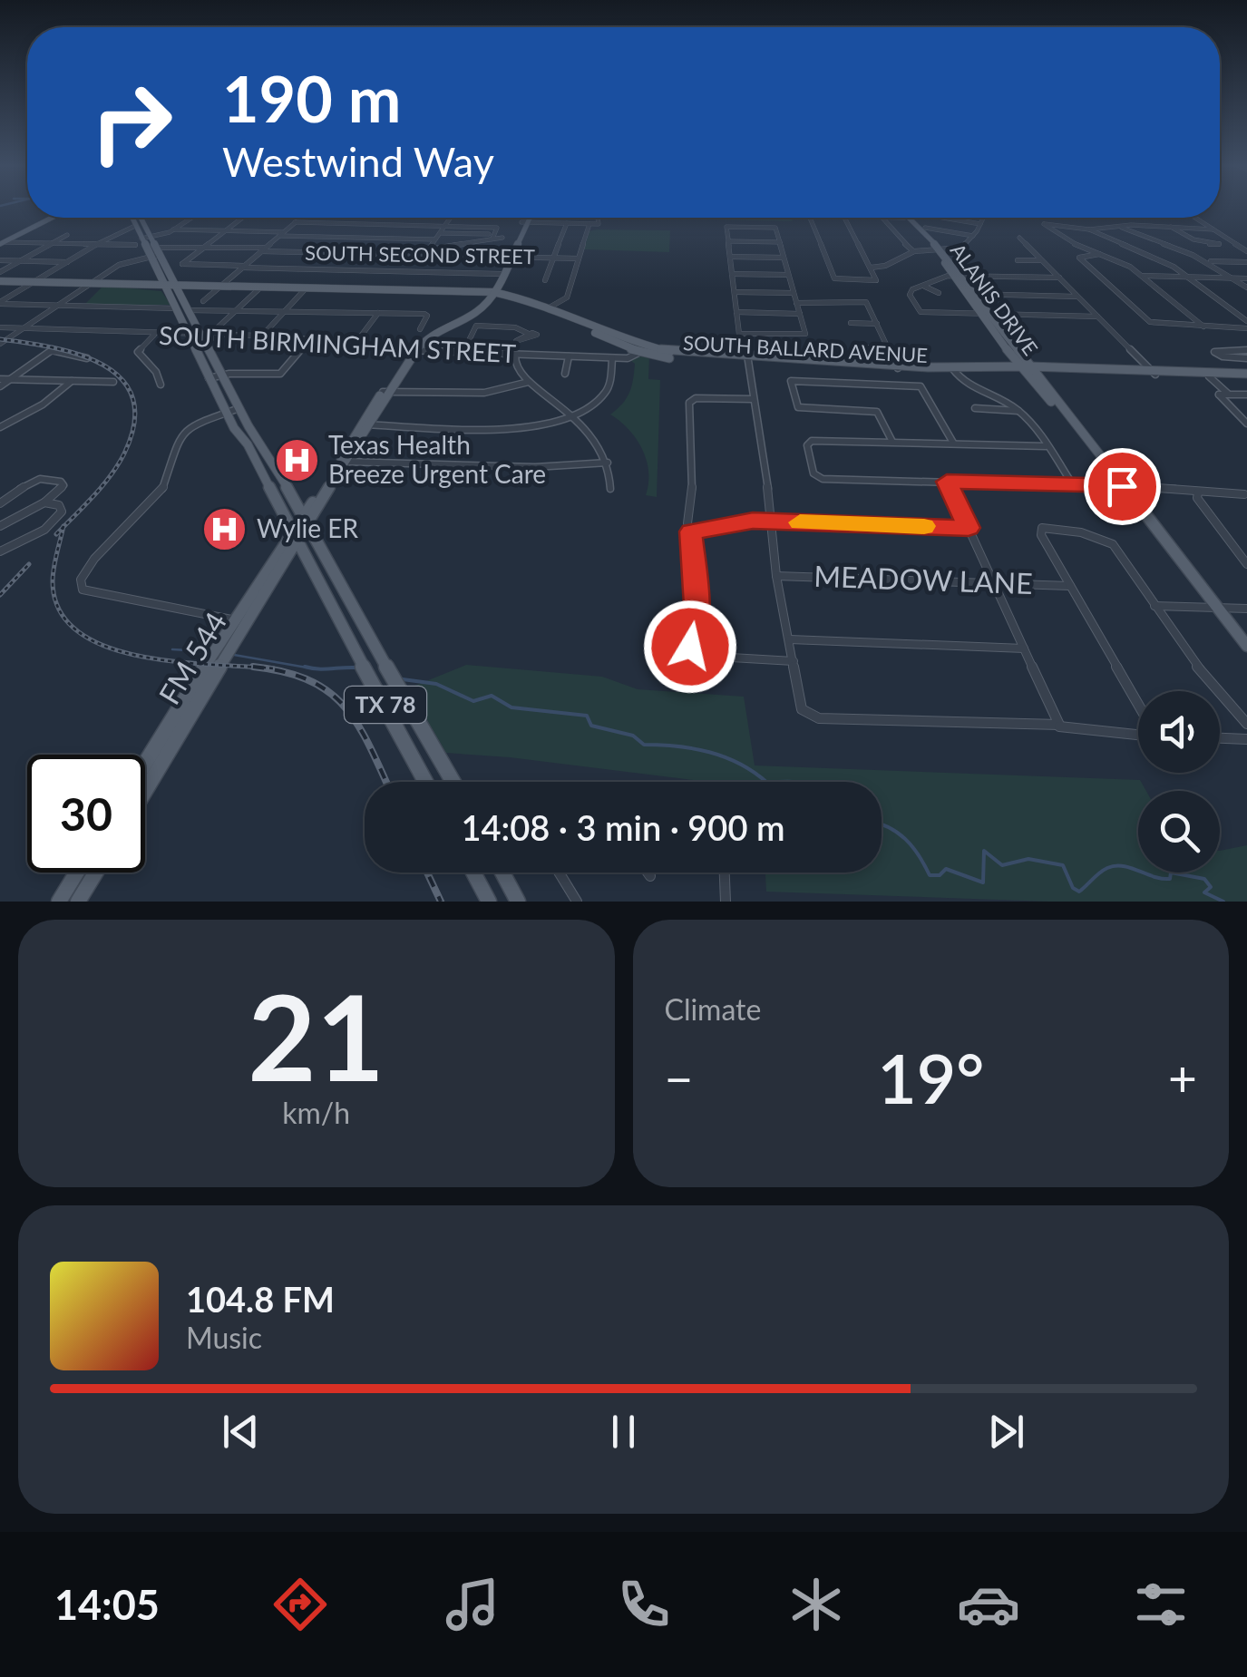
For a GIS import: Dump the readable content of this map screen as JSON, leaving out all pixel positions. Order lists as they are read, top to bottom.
{
  "streets": {
    "main road": [
      "ALANIS DRIVE",
      "SOUTH BALLARD AVENUE",
      "FM 544",
      "TX 78"
    ],
    "street": ["SOUTH SECOND STREET", "SOUTH BIRMINGHAM STREET", "MEADOW LANE"]
  },
  "crossings": [
    ["SOUTH SECOND STREET", "TX 78"],
    ["ALANIS DRIVE", "SOUTH BALLARD AVENUE"],
    ["SOUTH BIRMINGHAM STREET", "SOUTH BALLARD AVENUE"],
    ["SOUTH BIRMINGHAM STREET", "FM 544"],
    ["SOUTH BIRMINGHAM STREET", "TX 78"],
    ["SOUTH BALLARD AVENUE", "FM 544"],
    ["SOUTH BALLARD AVENUE", "TX 78"],
    ["FM 544", "TX 78"]
  ],
  "places": {
    "hospital": ["Texas Health Breeze Urgent Care", "Wylie ER"]
  },
  "page": {
    "turn": ["190 m", "Westwind Way"],
    "limit": "30",
    "trip": "14:08 · 3 min · 900 m",
    "tile": [
      ["21", "km/h"],
      "Climate"
    ],
    "heat": ["−", "19°", "+"],
    "song": ["104.8 FM", "Music"],
    "tabs": "14:05"
  }
}
